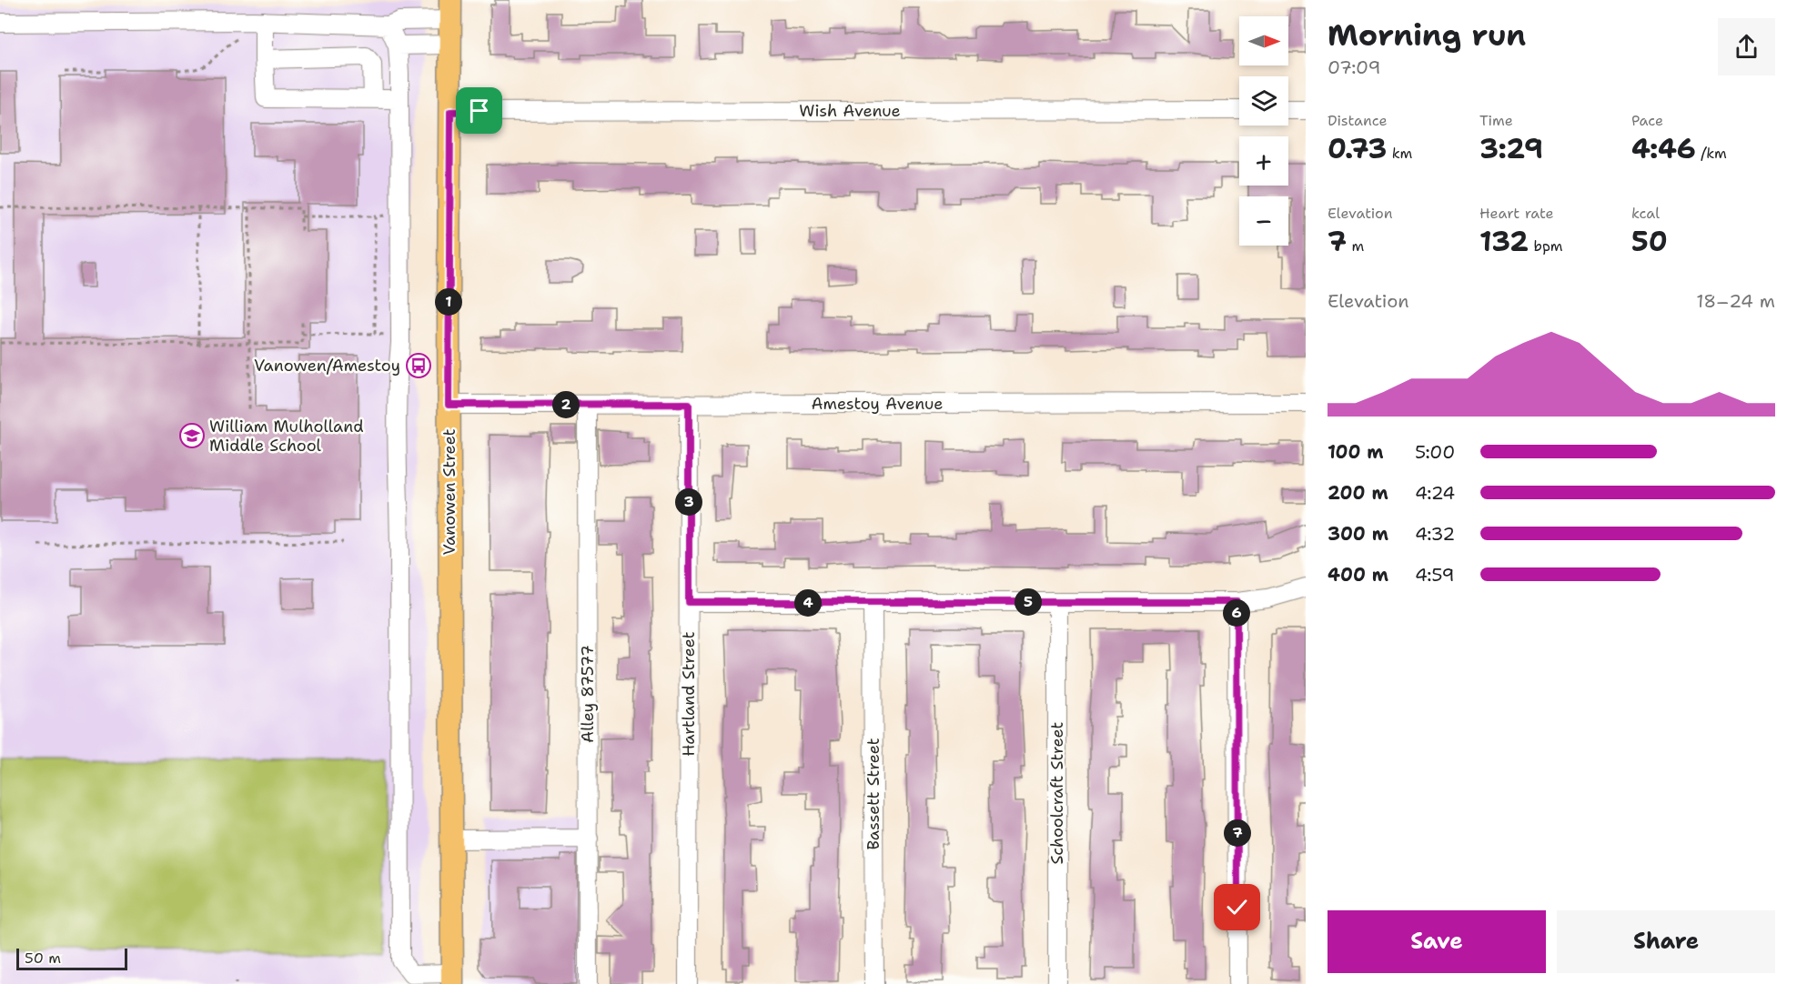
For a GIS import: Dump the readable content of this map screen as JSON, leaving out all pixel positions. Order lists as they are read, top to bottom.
{
  "streets": {
    "main road": ["Vanowen Street"],
    "street": [
      "Wish Avenue",
      "Amestoy Avenue",
      "Alley 87577",
      "Hartland Street",
      "Schoolcraft Street",
      "Bassett Street"
    ]
  },
  "crossings": [
    ["Wish Avenue", "Vanowen Street"],
    ["Amestoy Avenue", "Vanowen Street"],
    ["Amestoy Avenue", "Alley 87577"],
    ["Amestoy Avenue", "Hartland Street"]
  ],
  "places": {
    "bus stop": ["Vanowen/Amestoy"],
    "school or university": ["William Mulholland Middle School"]
  },
  "scale_bar": "50 m",
  "north": "right",
  "page": {
    "heading": ["Morning run", "07:09"],
    "map_buttons": ["+", "−"],
    "stats": [
      ["Distance", "0.73 km"],
      ["Time", "3:29"],
      ["Pace", "4:46 /km"],
      ["Elevation", "7 m"],
      ["Heart rate", "132 bpm"],
      ["kcal", "50"]
    ],
    "chart": ["Elevation", "18–24 m"],
    "pins": [
      "1",
      "2",
      "3",
      "5",
      "4",
      "6",
      "7"
    ],
    "list": [
      {
        "name": "100 m",
        "note": "5:00"
      },
      {
        "name": "200 m",
        "note": "4:24"
      },
      {
        "name": "300 m",
        "note": "4:32"
      },
      {
        "name": "400 m",
        "note": "4:59"
      }
    ],
    "buttons": ["Save", "Share"],
    "scale": "50 m"
  }
}
